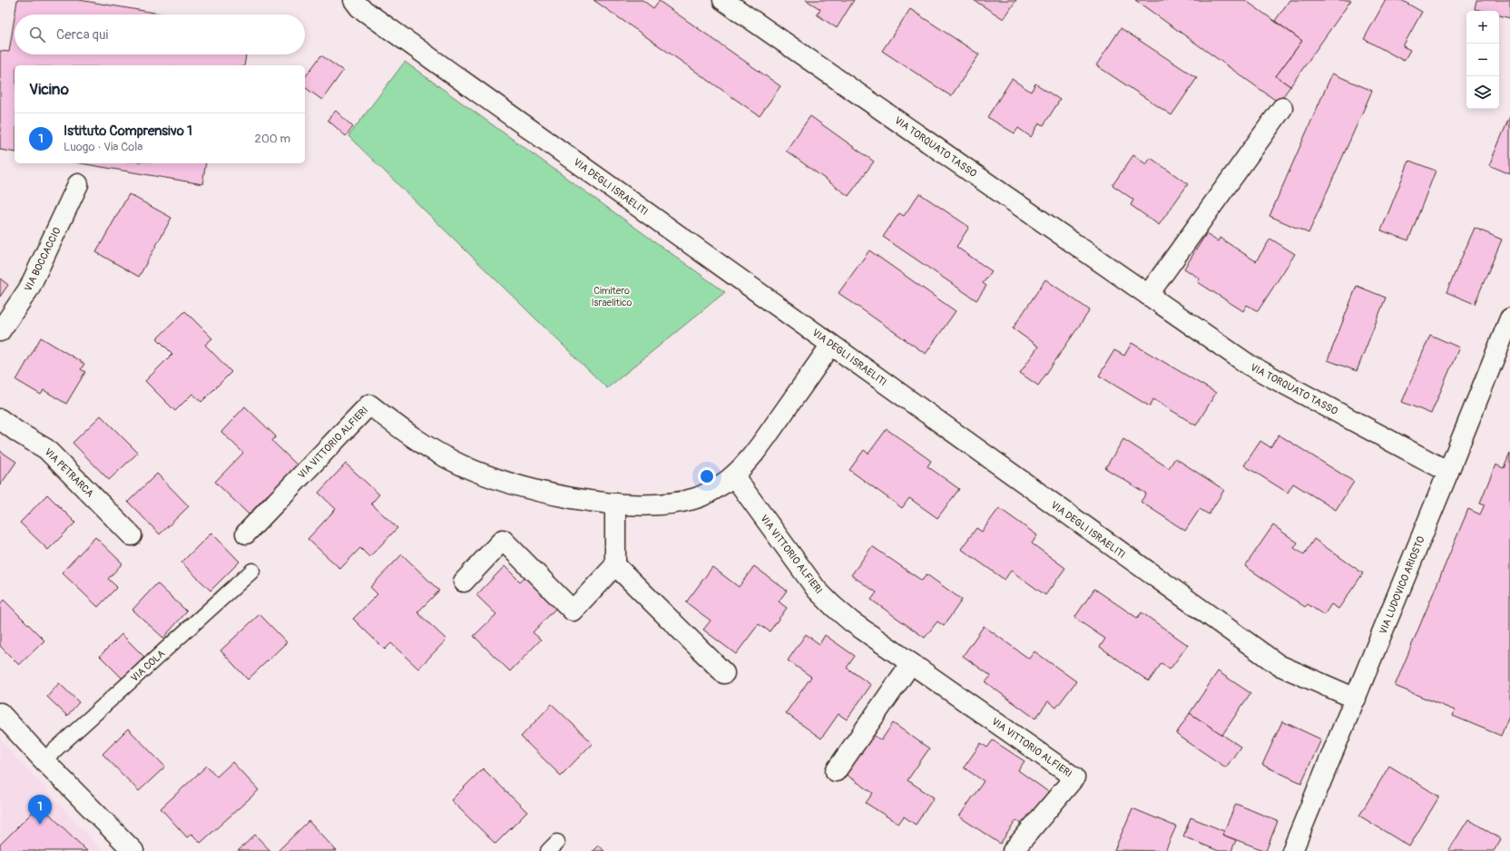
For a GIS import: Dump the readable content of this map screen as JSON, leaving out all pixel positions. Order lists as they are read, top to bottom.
{
  "streets": {
    "street": [
      "VIA TORQUATO TASSO",
      "VIA DEGLI ISRAELITI",
      "VIA BOCCACCIO",
      "VIA VITTORIO ALFIERI",
      "VIA PETRARCA",
      "VIA LUDOVICO ARIOSTO"
    ],
    "lane": ["VIA COLA"]
  },
  "crossings": [
    ["VIA TORQUATO TASSO", "VIA LUDOVICO ARIOSTO"],
    ["VIA DEGLI ISRAELITI", "VIA VITTORIO ALFIERI"],
    ["VIA DEGLI ISRAELITI", "VIA LUDOVICO ARIOSTO"]
  ],
  "parks": ["Cimitero Israelitico"],
  "page": {
    "map_buttons": ["+", "−"],
    "search": "Cerca qui",
    "heading": "Vicino",
    "list": [
      {
        "mark": "1",
        "name": "Istituto Comprensivo 1",
        "note": "Luogo · Via Cola",
        "value": "200 m"
      }
    ],
    "pins": "1"
  }
}
